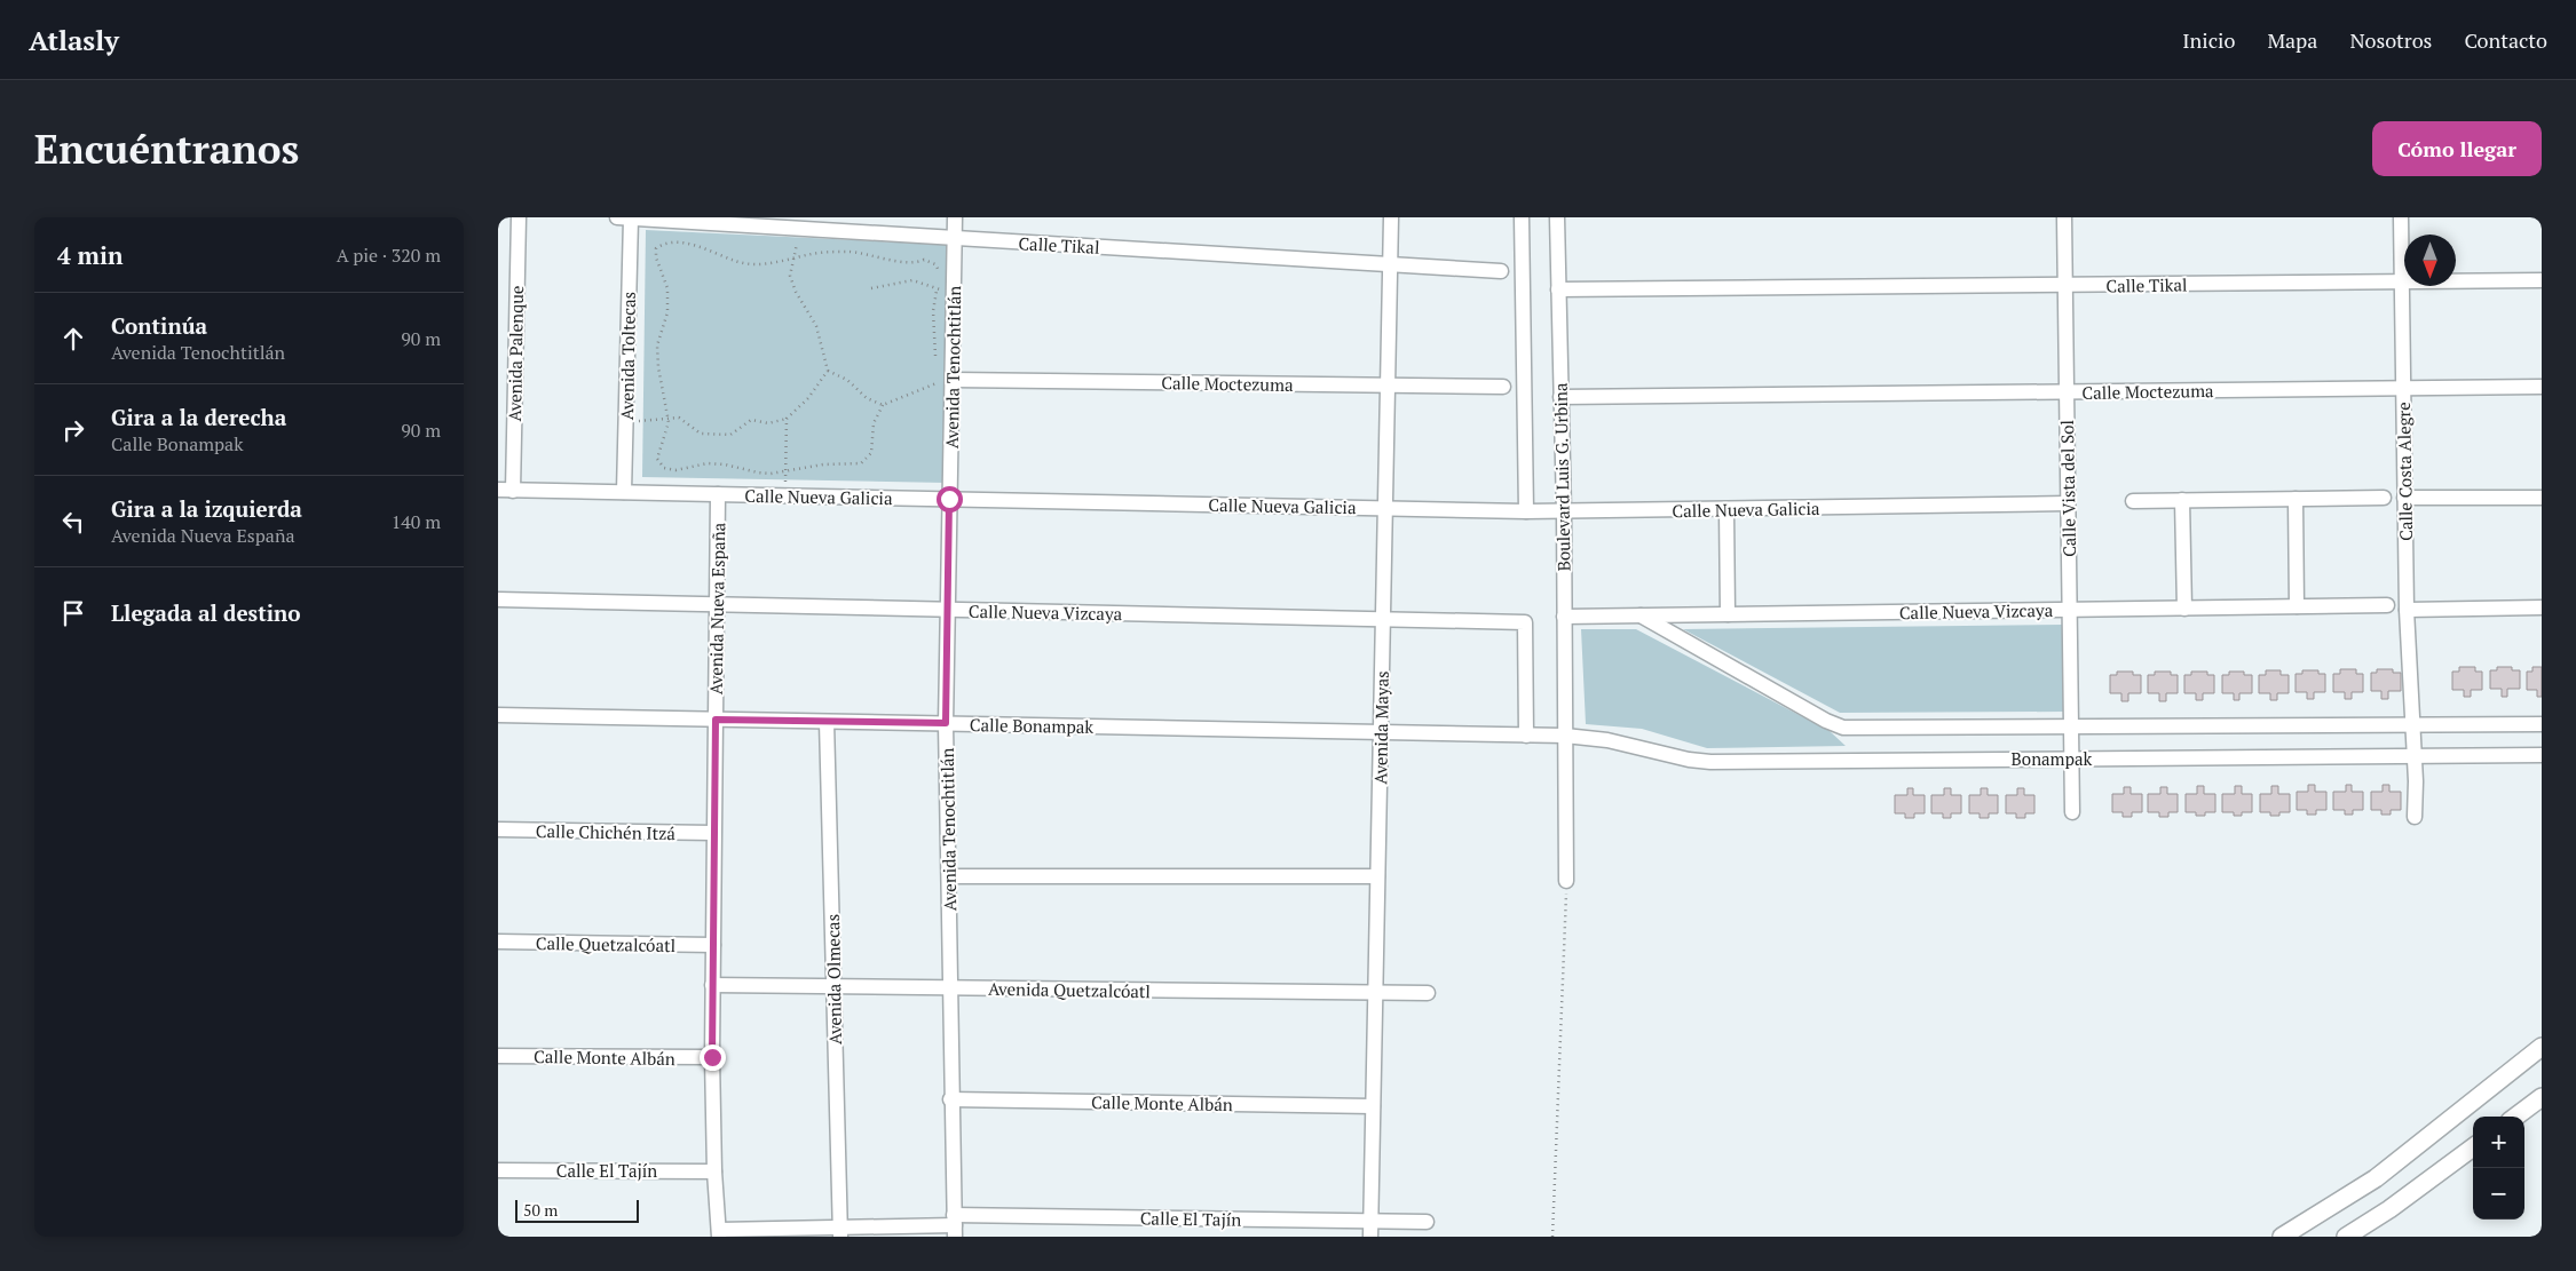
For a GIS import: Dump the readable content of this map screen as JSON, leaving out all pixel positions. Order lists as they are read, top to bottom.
{
  "streets": {
    "street": [
      "Calle Tikal",
      "Avenida Palenque",
      "Avenida Toltecas",
      "Avenida Tenochtitlán",
      "Calle Moctezuma",
      "Calle Costa Alegre",
      "Boulevard Luis G. Urbina",
      "Calle Vista del Sol",
      "Calle Nueva Galicia",
      "Avenida Nueva España",
      "Calle Nueva Vizcaya",
      "Calle Bonampak",
      "Avenida Mayas",
      "Bonampak",
      "Calle Chichén Itzá",
      "Calle Quetzalcóatl",
      "Avenida Olmecas",
      "Avenida Quetzalcóatl",
      "Calle Monte Albán",
      "Calle El Tajín"
    ]
  },
  "crossings": [
    ["Calle Tikal", "Avenida Toltecas"],
    ["Calle Tikal", "Avenida Tenochtitlán"],
    ["Calle Tikal", "Calle Costa Alegre"],
    ["Calle Tikal", "Boulevard Luis G. Urbina"],
    ["Calle Tikal", "Calle Vista del Sol"],
    ["Calle Tikal", "Avenida Mayas"],
    ["Avenida Palenque", "Calle Nueva Galicia"],
    ["Avenida Toltecas", "Calle Nueva Galicia"],
    ["Avenida Tenochtitlán", "Calle Moctezuma"],
    ["Avenida Tenochtitlán", "Calle Nueva Galicia"],
    ["Avenida Tenochtitlán", "Calle Nueva Vizcaya"],
    ["Avenida Tenochtitlán", "Calle Bonampak"],
    ["Avenida Tenochtitlán", "Avenida Quetzalcóatl"],
    ["Avenida Tenochtitlán", "Calle Monte Albán"],
    ["Avenida Tenochtitlán", "Calle El Tajín"],
    ["Calle Moctezuma", "Calle Costa Alegre"],
    ["Calle Moctezuma", "Boulevard Luis G. Urbina"],
    ["Calle Moctezuma", "Calle Vista del Sol"],
    ["Calle Moctezuma", "Avenida Mayas"],
    ["Calle Costa Alegre", "Bonampak"],
    ["Boulevard Luis G. Urbina", "Calle Nueva Galicia"],
    ["Boulevard Luis G. Urbina", "Calle Nueva Vizcaya"],
    ["Boulevard Luis G. Urbina", "Calle Bonampak"],
    ["Boulevard Luis G. Urbina", "Bonampak"],
    ["Calle Vista del Sol", "Calle Nueva Galicia"],
    ["Calle Vista del Sol", "Calle Nueva Vizcaya"],
    ["Calle Vista del Sol", "Bonampak"],
    ["Calle Nueva Galicia", "Avenida Nueva España"],
    ["Calle Nueva Galicia", "Avenida Mayas"],
    ["Avenida Nueva España", "Calle Nueva Vizcaya"],
    ["Avenida Nueva España", "Calle Bonampak"],
    ["Avenida Nueva España", "Calle Chichén Itzá"],
    ["Avenida Nueva España", "Calle Quetzalcóatl"],
    ["Avenida Nueva España", "Avenida Quetzalcóatl"],
    ["Avenida Nueva España", "Calle Monte Albán"],
    ["Avenida Nueva España", "Calle El Tajín"],
    ["Calle Nueva Vizcaya", "Calle Bonampak"],
    ["Calle Nueva Vizcaya", "Avenida Mayas"],
    ["Calle Nueva Vizcaya", "Bonampak"],
    ["Calle Bonampak", "Avenida Mayas"],
    ["Calle Bonampak", "Bonampak"],
    ["Calle Bonampak", "Avenida Olmecas"],
    ["Avenida Mayas", "Avenida Quetzalcóatl"],
    ["Avenida Mayas", "Calle Monte Albán"],
    ["Avenida Mayas", "Calle El Tajín"],
    ["Avenida Olmecas", "Avenida Quetzalcóatl"],
    ["Avenida Olmecas", "Calle El Tajín"]
  ],
  "scale_bar": "50 m",
  "north": "bottom",
  "page": {
    "header": "Atlasly",
    "nav": [
      "Inicio",
      "Mapa",
      "Nosotros",
      "Contacto"
    ],
    "buttons": "Cómo llegar",
    "title": "Encuéntranos",
    "heading": ["4 min", "A pie · 320 m"],
    "list": [
      ["Continúa", "Avenida Tenochtitlán", "90 m"],
      ["Gira a la derecha", "Calle Bonampak", "90 m"],
      ["Gira a la izquierda", "Avenida Nueva España", "140 m"],
      "Llegada al destino"
    ],
    "map_buttons": ["+", "−"],
    "scale": "50 m"
  }
}
